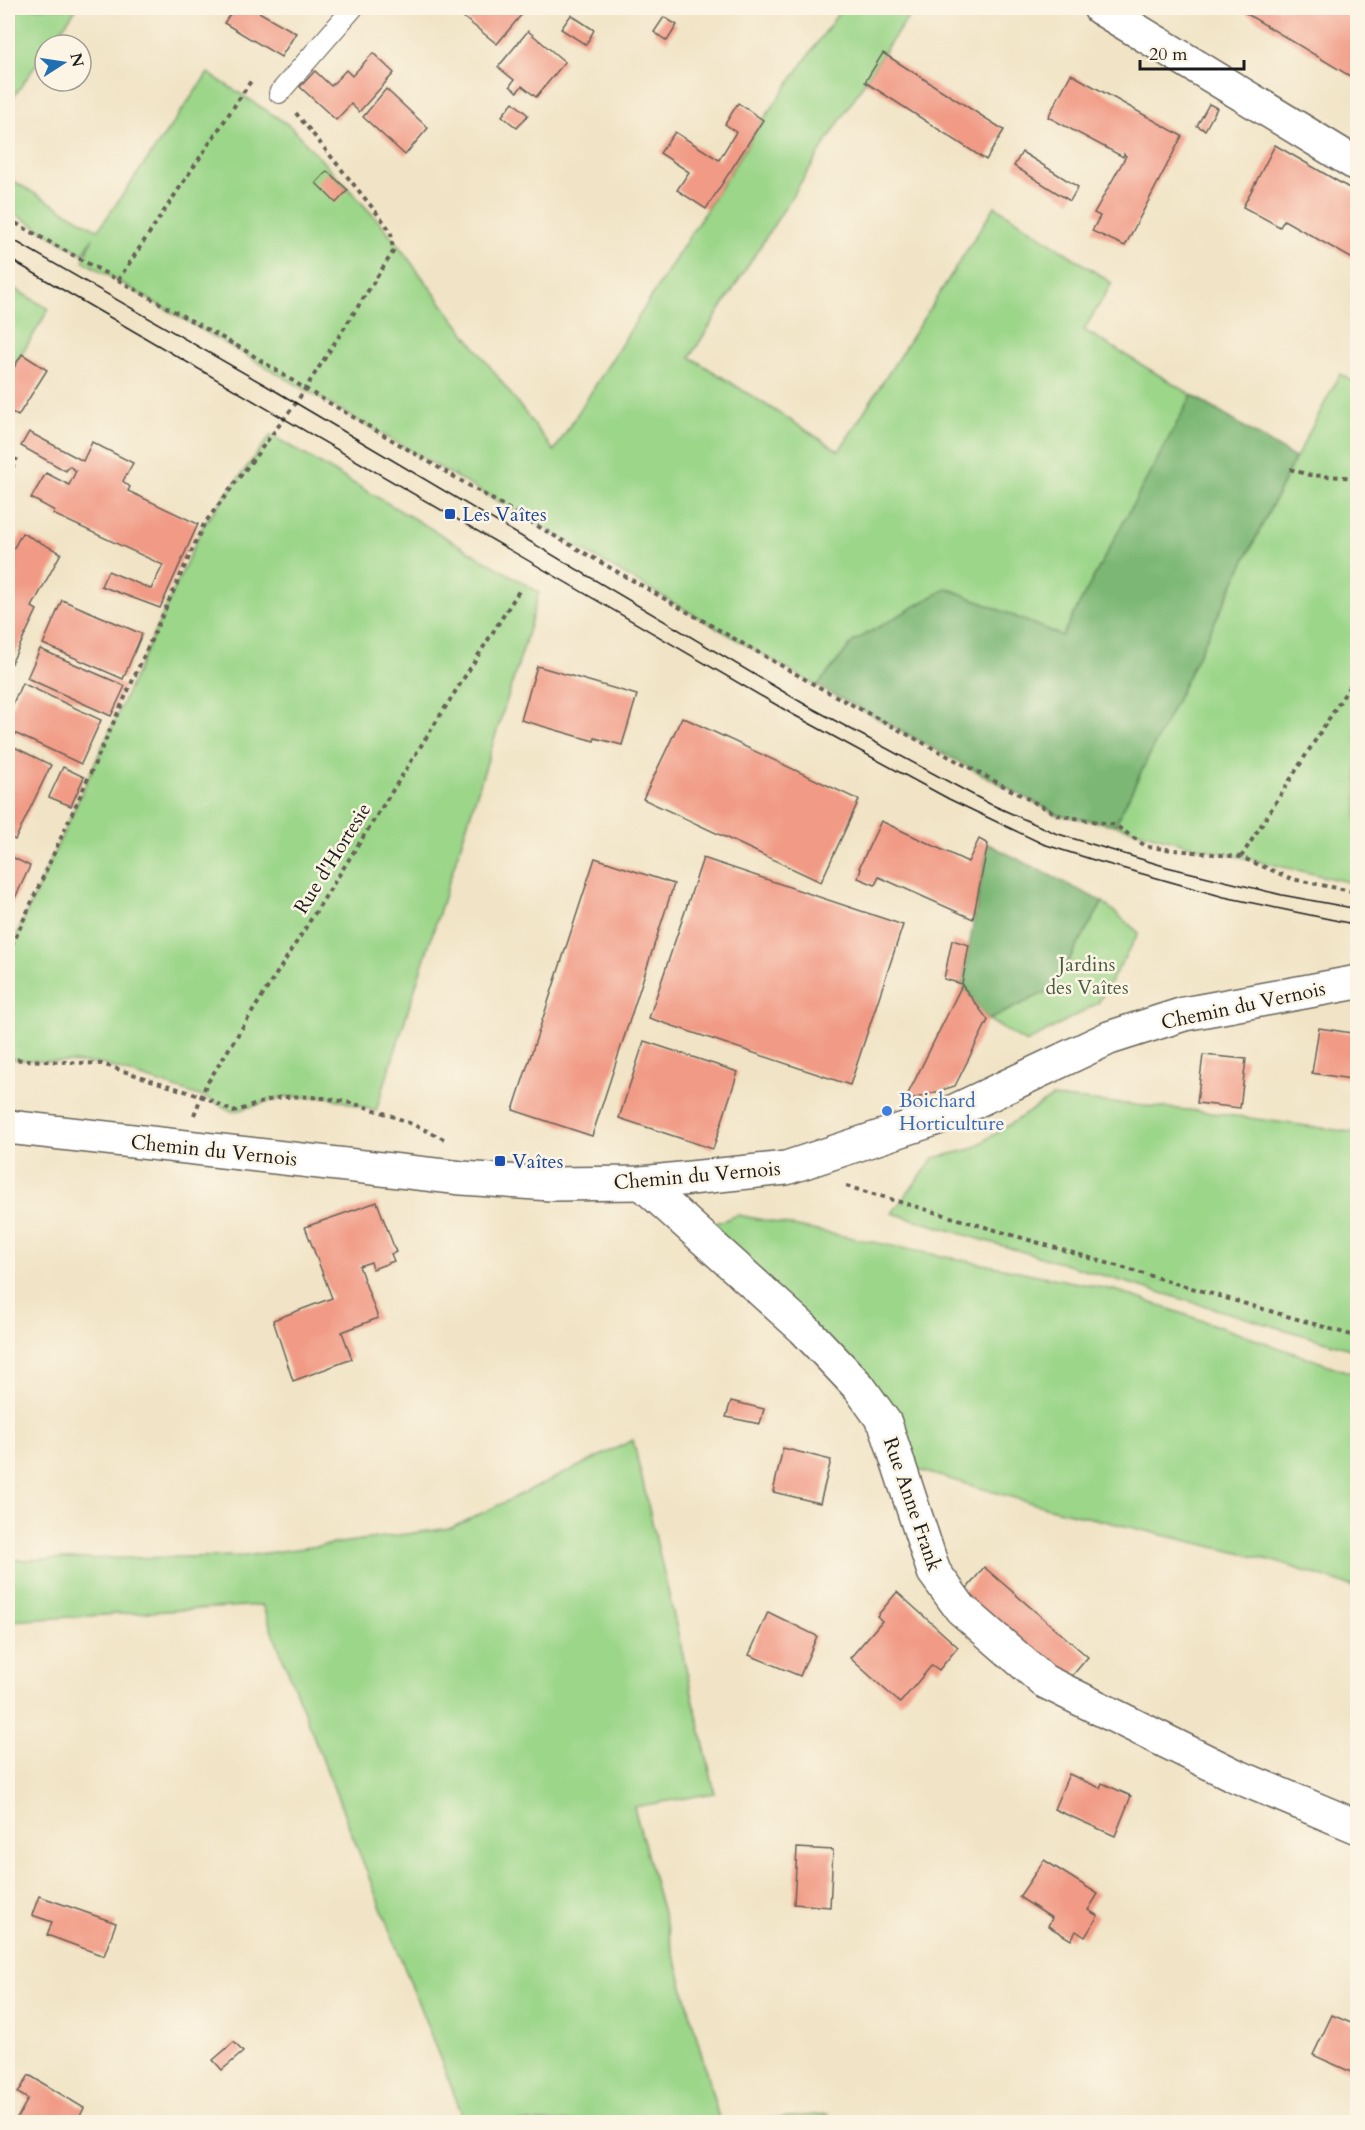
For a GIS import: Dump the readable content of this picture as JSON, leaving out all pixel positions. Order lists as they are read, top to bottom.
{
  "streets": {
    "street": ["Chemin du Vernois", "Rue Anne Frank"],
    "path": ["Rue d'Hortesie"]
  },
  "crossings": [
    ["Rue d'Hortesie", "Chemin du Vernois"],
    ["Chemin du Vernois", "Rue Anne Frank"]
  ],
  "parks": ["Jardins des Vaîtes"],
  "places": {
    "transit": ["Les Vaîtes", "Vaîtes"],
    "other": ["Boichard Horticulture"]
  },
  "scale_bar": "20 m",
  "north": "right"
}
